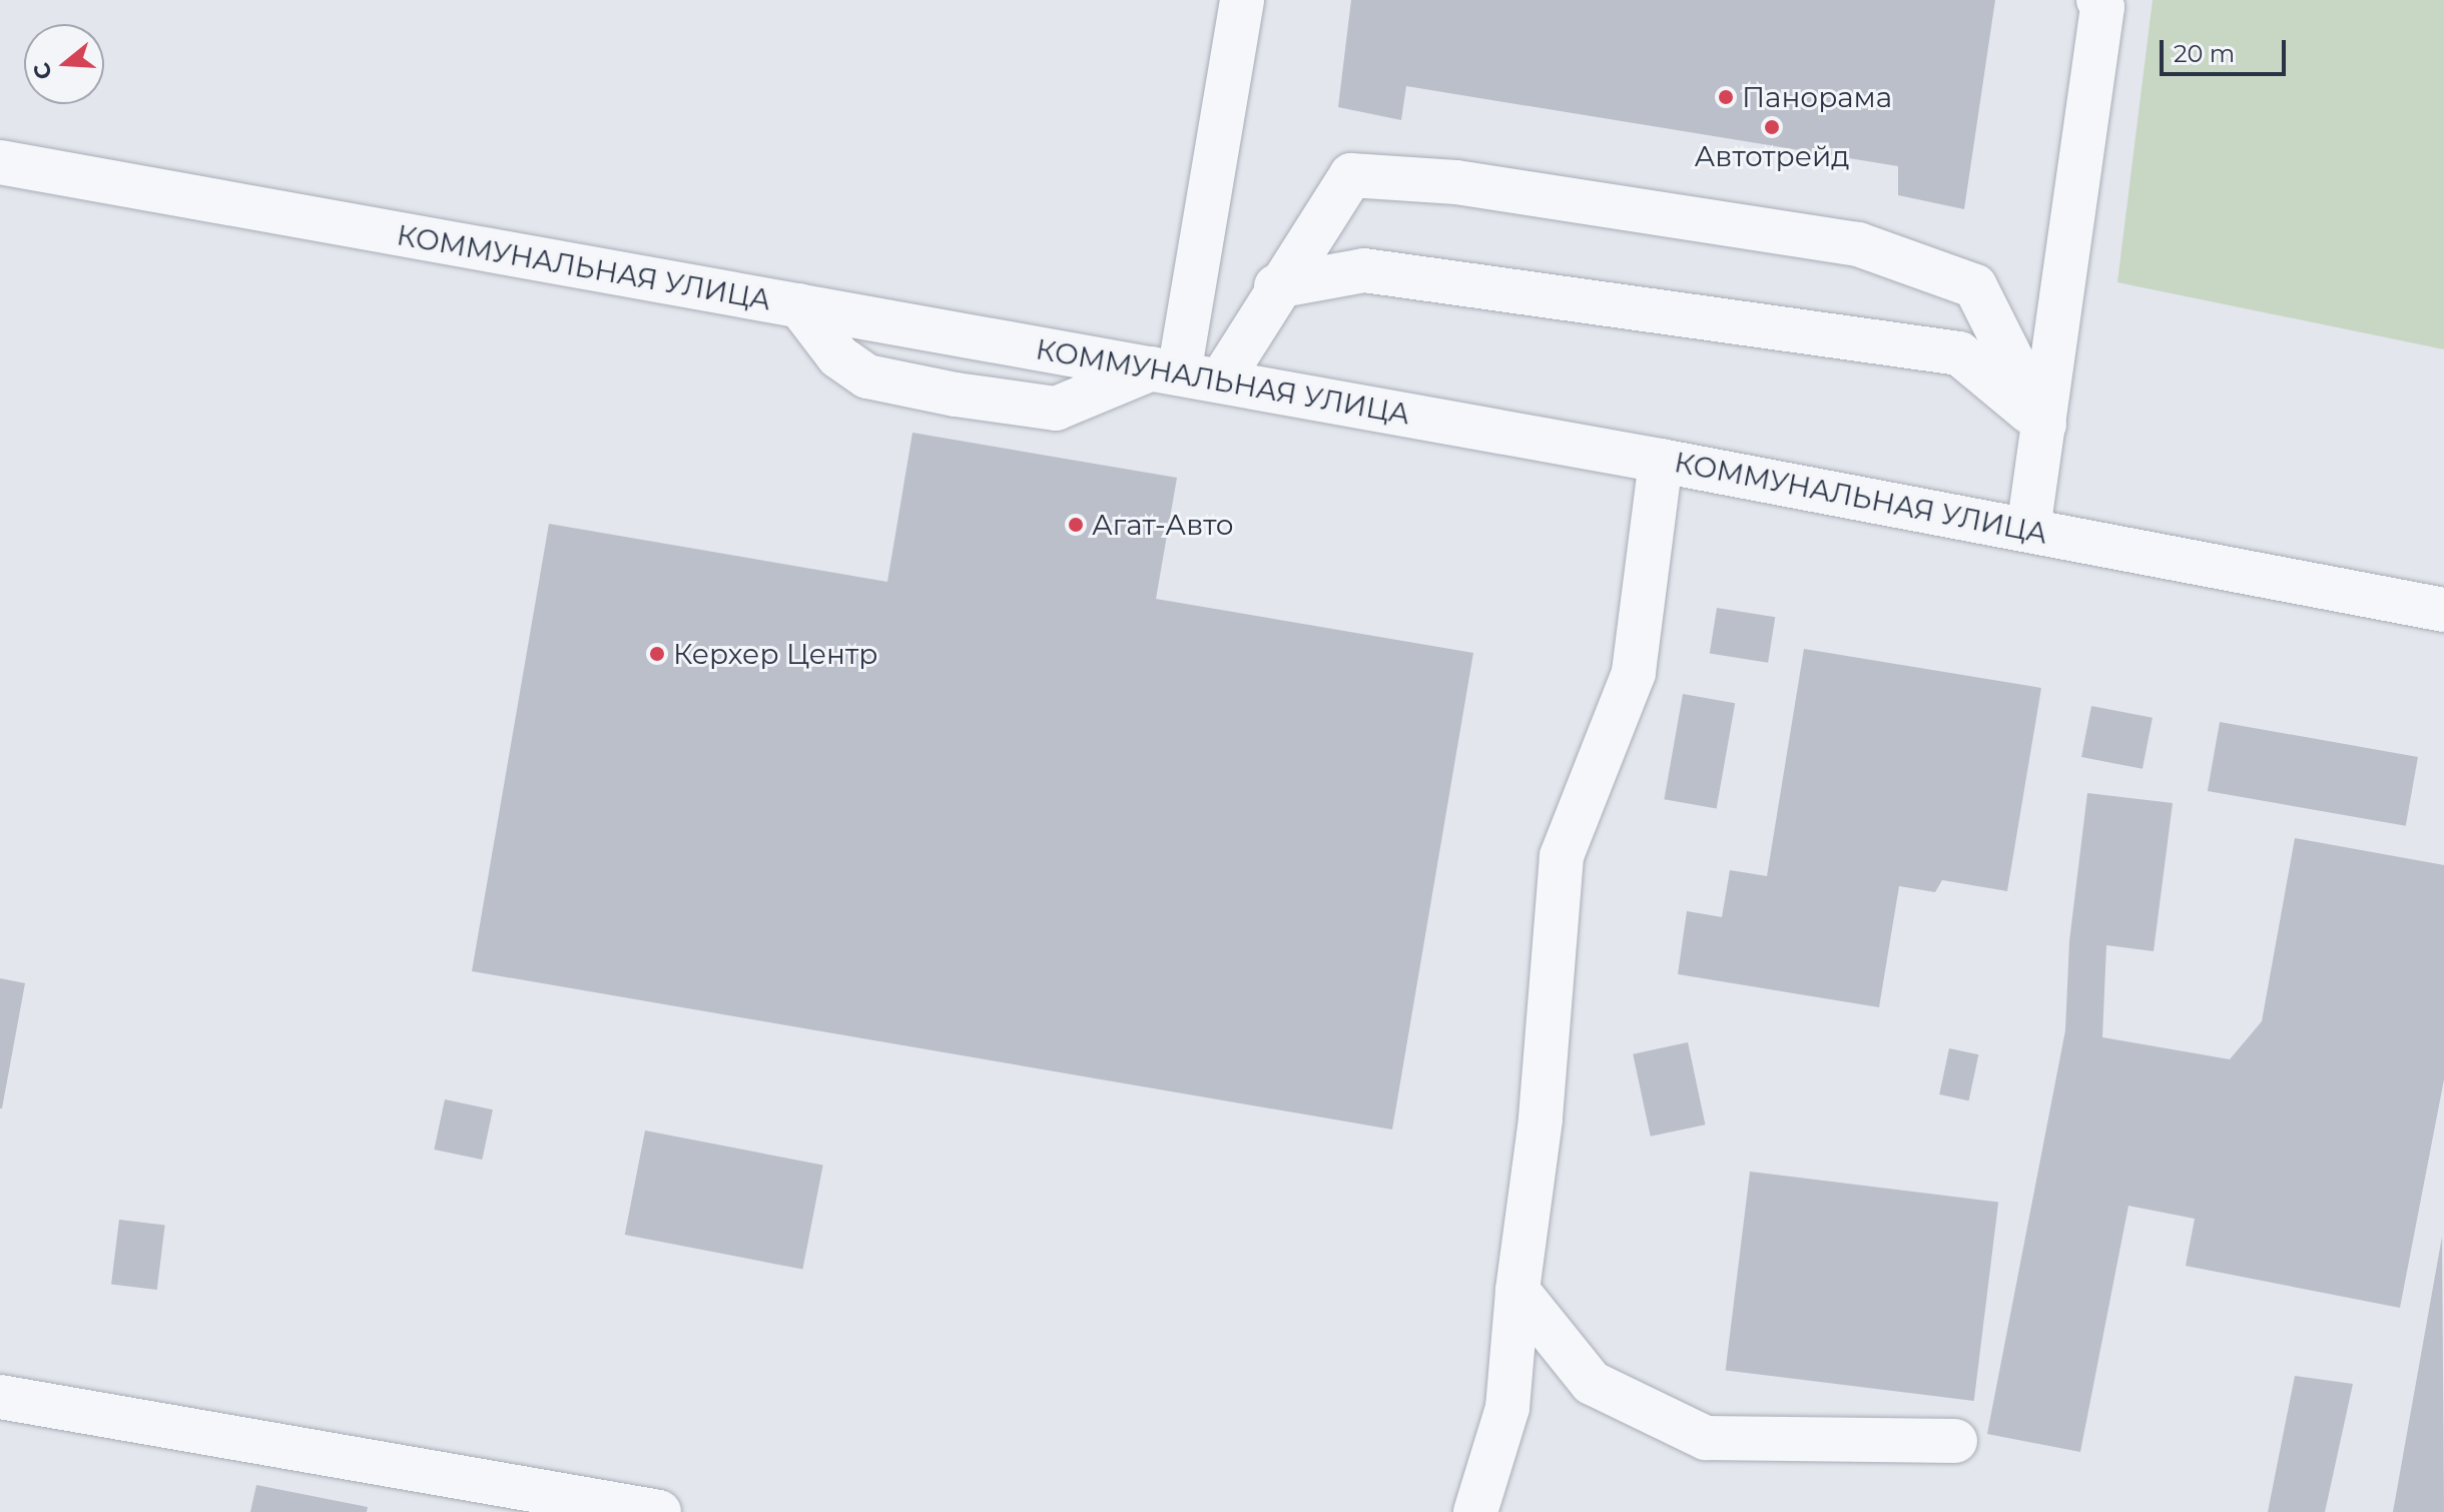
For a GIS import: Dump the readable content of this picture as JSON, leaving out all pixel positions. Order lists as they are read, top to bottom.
{
  "streets": {
    "street": ["КОММУНАЛЬНАЯ УЛИЦА"]
  },
  "places": [
    "Панорама",
    "Автотрейд",
    "Агат-Авто",
    "Керхер Центр"
  ],
  "scale_bar": "20 m",
  "north": "left"
}
